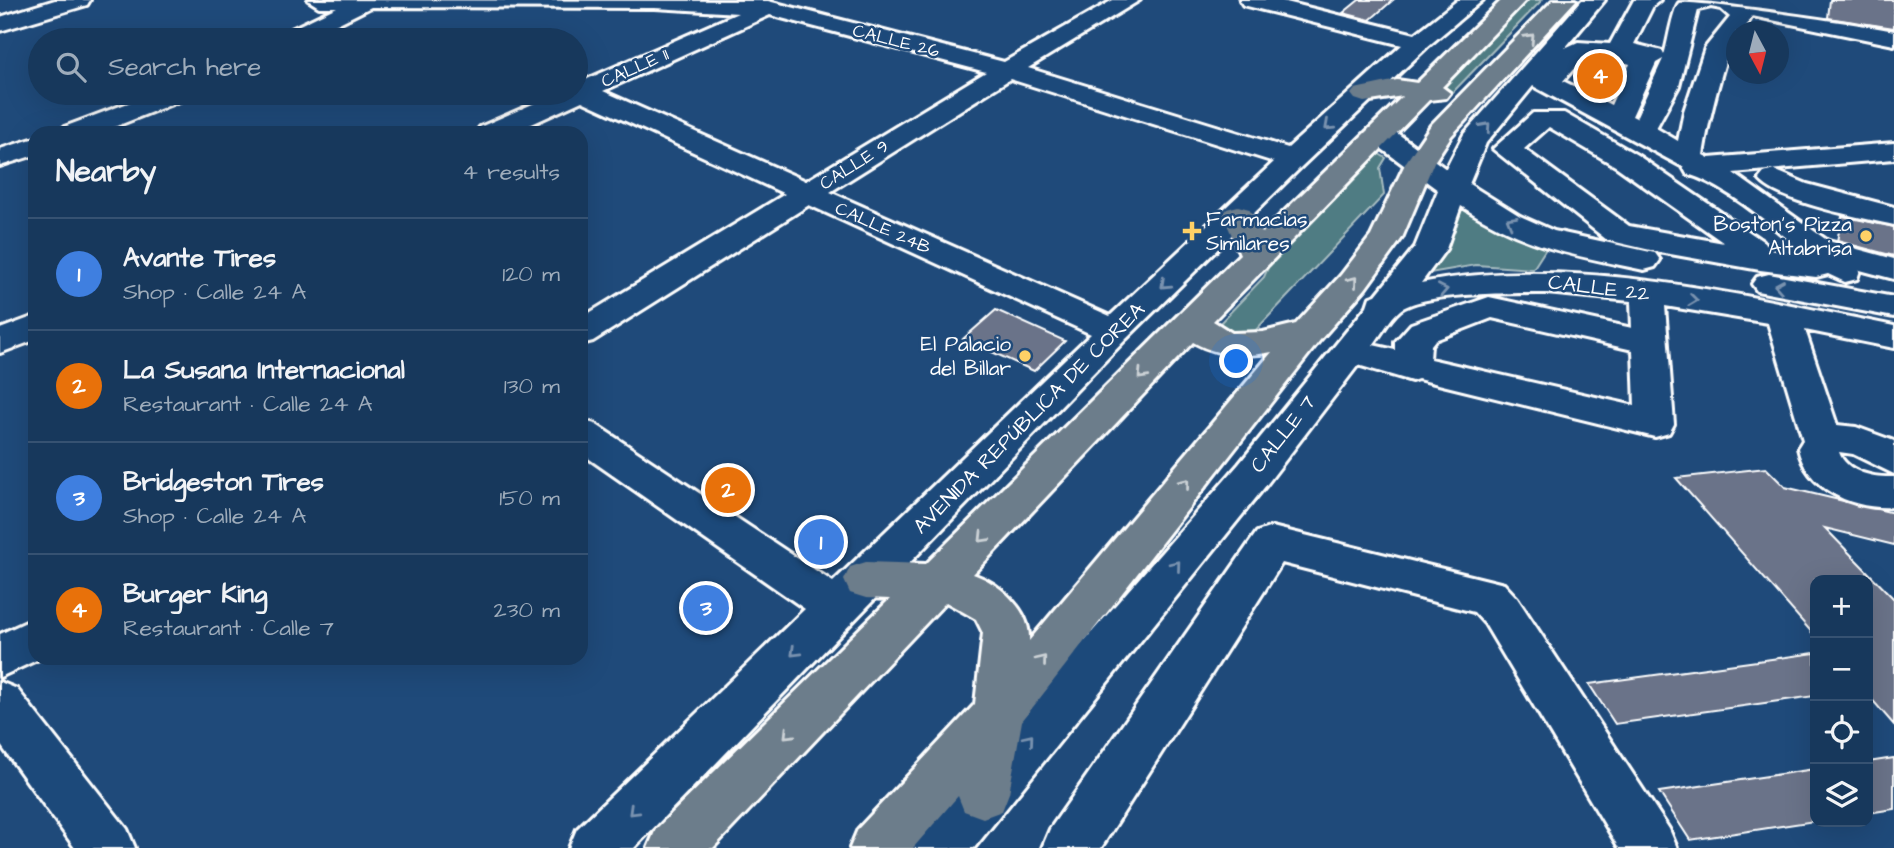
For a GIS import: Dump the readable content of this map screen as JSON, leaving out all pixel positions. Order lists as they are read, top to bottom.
{
  "streets": {
    "street": [
      "CALLE 26",
      "CALLE 11",
      "CALLE 9",
      "CALLE 24B",
      "CALLE 22",
      "AVENIDA REPÚBLICA DE COREA",
      "CALLE 7"
    ]
  },
  "crossings": [
    ["CALLE 26", "CALLE 11"],
    ["CALLE 26", "CALLE 9"],
    ["CALLE 26", "AVENIDA REPÚBLICA DE COREA"],
    ["CALLE 9", "CALLE 24B"],
    ["CALLE 24B", "AVENIDA REPÚBLICA DE COREA"],
    ["CALLE 22", "CALLE 7"]
  ],
  "one_way": ["AVENIDA REPÚBLICA DE COREA", "CALLE 7"],
  "places": {
    "health": ["Farmacias Similares"],
    "other": ["Boston's Pizza Altabrisa", "El Palacio del Billar"]
  },
  "north": "bottom",
  "page": {
    "search": "Search here",
    "pins": [
      "4",
      "2",
      "1",
      "3"
    ],
    "heading": ["Nearby", "4 results"],
    "list": [
      {
        "mark": "1",
        "name": "Avante Tires",
        "note": "Shop · Calle 24 A",
        "value": "120 m"
      },
      {
        "mark": "2",
        "name": "La Susana Internacional",
        "note": "Restaurant · Calle 24 A",
        "value": "130 m"
      },
      {
        "mark": "3",
        "name": "Bridgeston Tires",
        "note": "Shop · Calle 24 A",
        "value": "150 m"
      },
      {
        "mark": "4",
        "name": "Burger King",
        "note": "Restaurant · Calle 7",
        "value": "230 m"
      }
    ],
    "map_buttons": ["+", "−"]
  }
}
